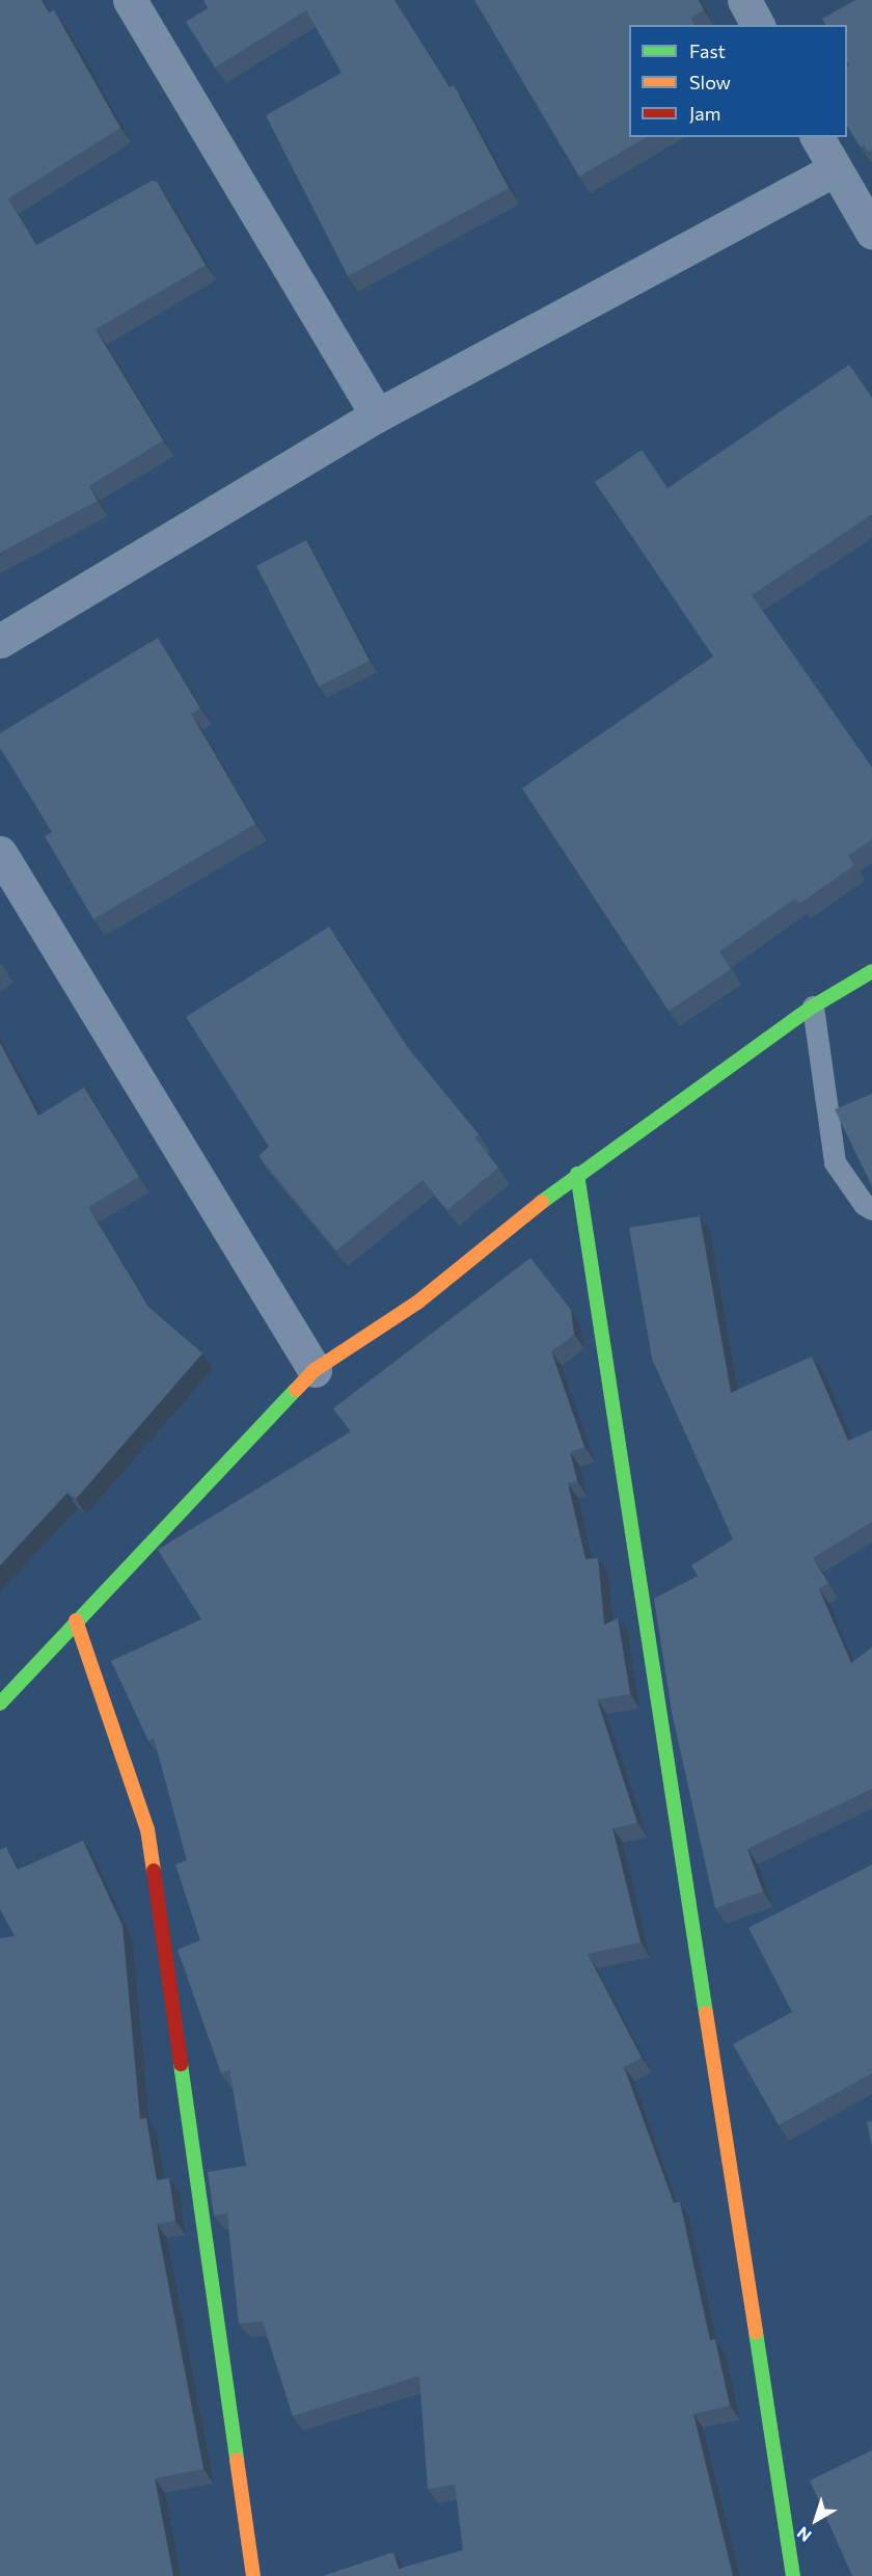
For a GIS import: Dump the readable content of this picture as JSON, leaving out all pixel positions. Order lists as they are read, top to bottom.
{
  "legend": ["Fast", "Slow", "Jam"],
  "north": "bottom left"
}
